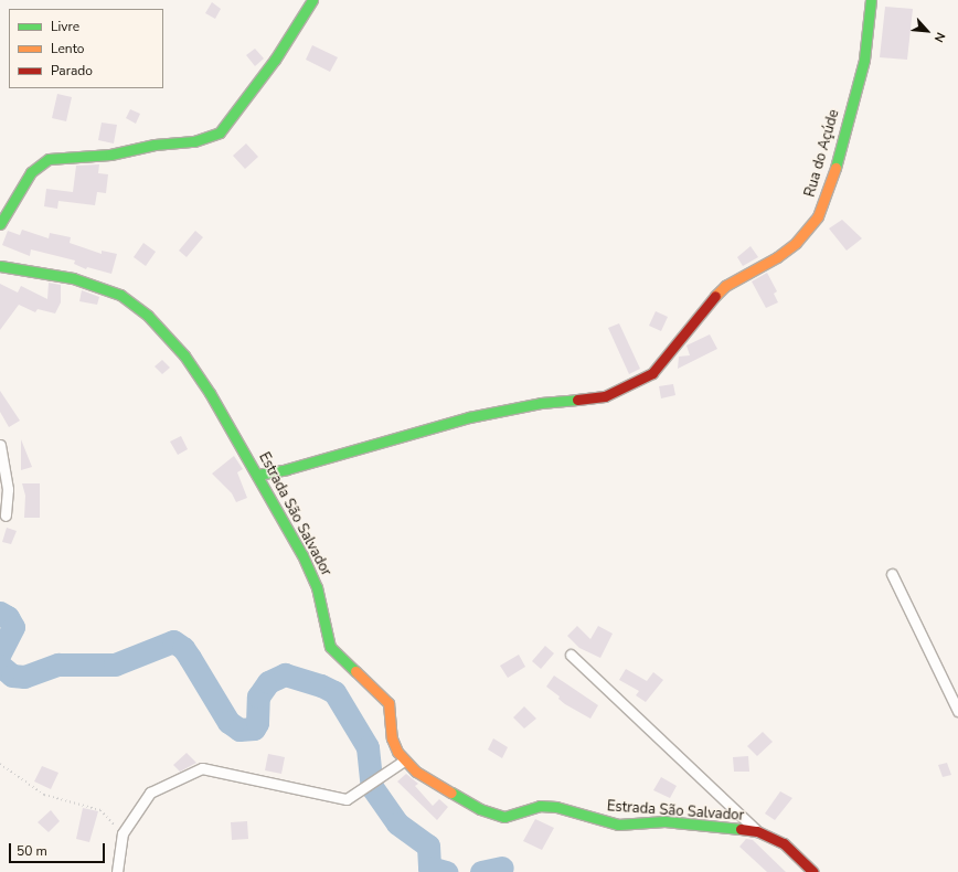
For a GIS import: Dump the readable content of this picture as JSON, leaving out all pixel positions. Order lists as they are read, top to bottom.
{
  "streets": {
    "street": ["Rua do Açúde", "Estrada São Salvador"]
  },
  "crossings": [
    ["Rua do Açúde", "Estrada São Salvador"]
  ],
  "legend": ["Livre", "Lento", "Parado"],
  "scale_bar": "50 m",
  "north": "bottom right"
}
